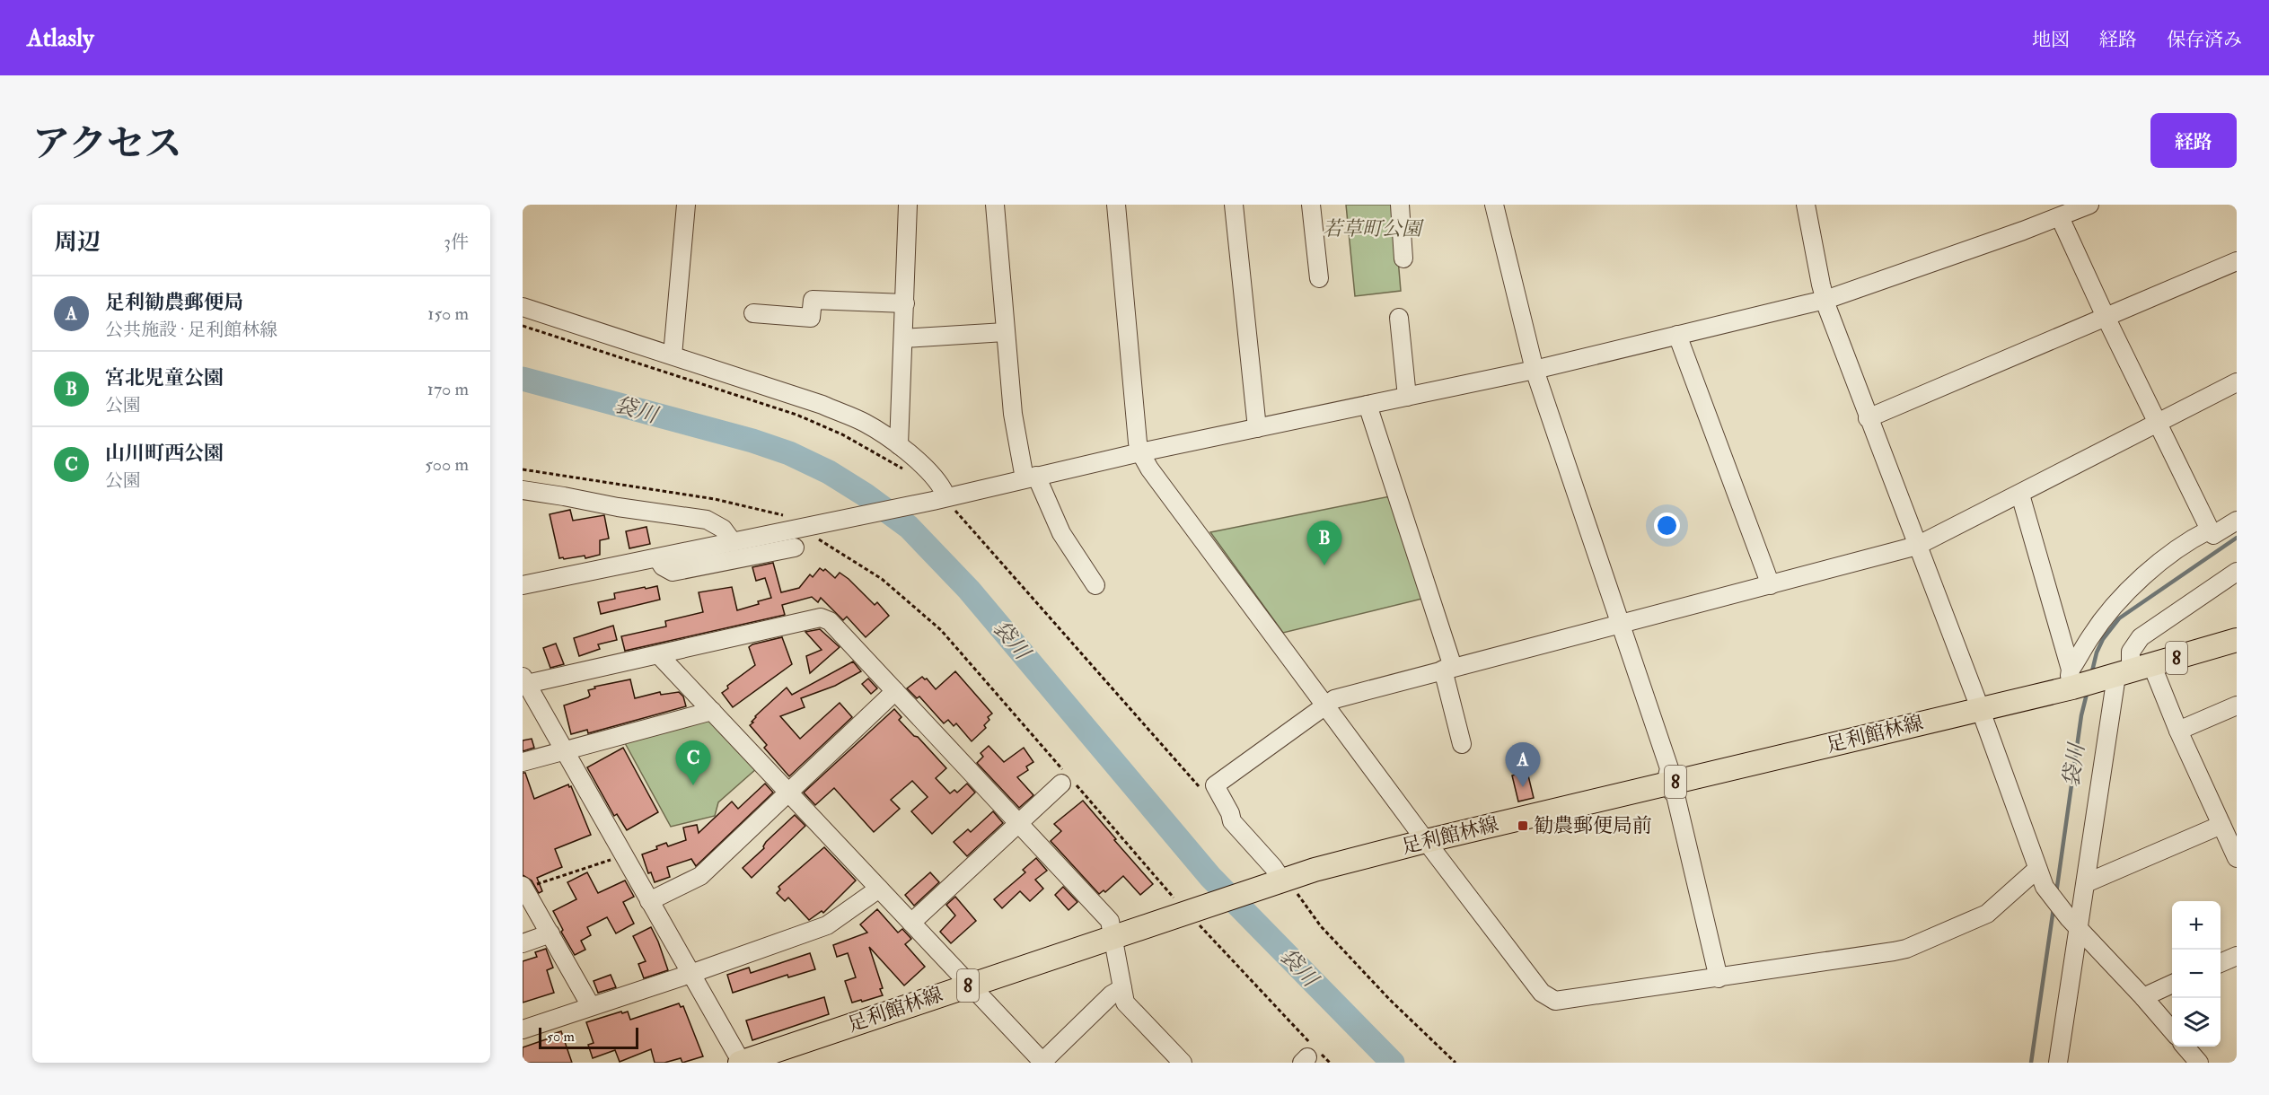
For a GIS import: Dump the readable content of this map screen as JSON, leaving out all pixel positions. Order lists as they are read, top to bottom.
{
  "streets": {
    "main road": ["8", "足利館林線"]
  },
  "water": ["袋川"],
  "parks": ["若草町公園"],
  "places": {
    "transit": ["勧農郵便局前"]
  },
  "scale_bar": "50 m",
  "page": {
    "header": "Atlasly",
    "nav": ["地図", "経路", "保存済み"],
    "title": "アクセス",
    "buttons": "経路",
    "heading": ["周辺", "3件"],
    "list": [
      {
        "mark": "A",
        "name": "足利勧農郵便局",
        "note": "公共施設 · 足利館林線",
        "value": "150 m"
      },
      {
        "mark": "B",
        "name": "宮北児童公園",
        "note": "公園",
        "value": "170 m"
      },
      {
        "mark": "C",
        "name": "山川町西公園",
        "note": "公園",
        "value": "500 m"
      }
    ],
    "pins": ["B", "C", "A"],
    "map_buttons": ["+", "−"],
    "scale": "50 m"
  }
}
